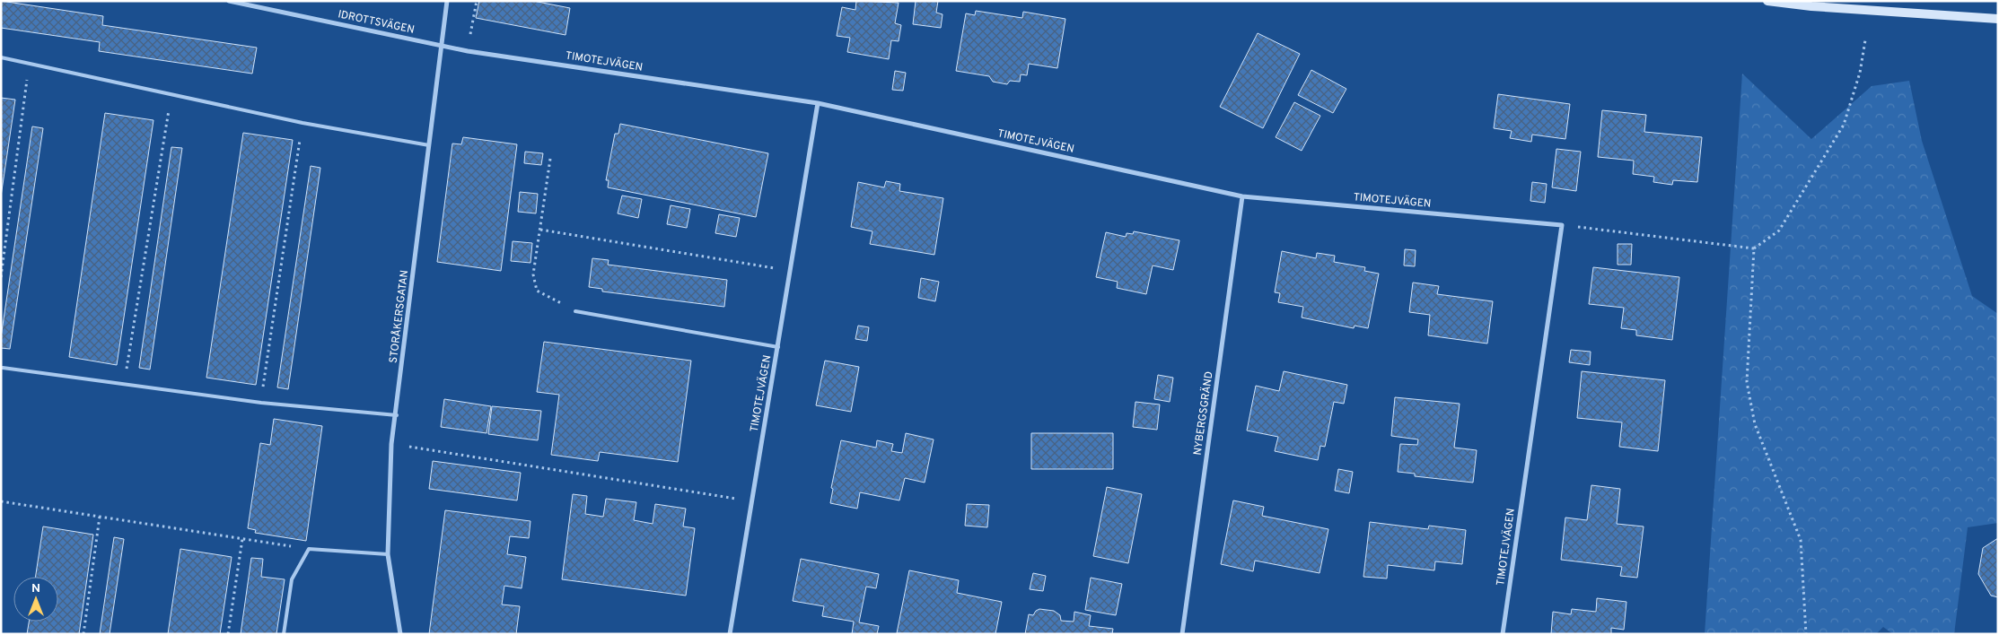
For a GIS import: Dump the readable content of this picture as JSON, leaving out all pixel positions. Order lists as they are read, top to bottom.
{
  "streets": {
    "street": [
      "IDROTTSVÄGEN",
      "TIMOTEJVÄGEN",
      "STORÅKERSGATAN",
      "NYBERGSGRÄND"
    ]
  },
  "crossings": [
    ["IDROTTSVÄGEN", "TIMOTEJVÄGEN"],
    ["IDROTTSVÄGEN", "STORÅKERSGATAN"],
    ["TIMOTEJVÄGEN", "STORÅKERSGATAN"],
    ["TIMOTEJVÄGEN", "NYBERGSGRÄND"]
  ],
  "north": "top"
}
